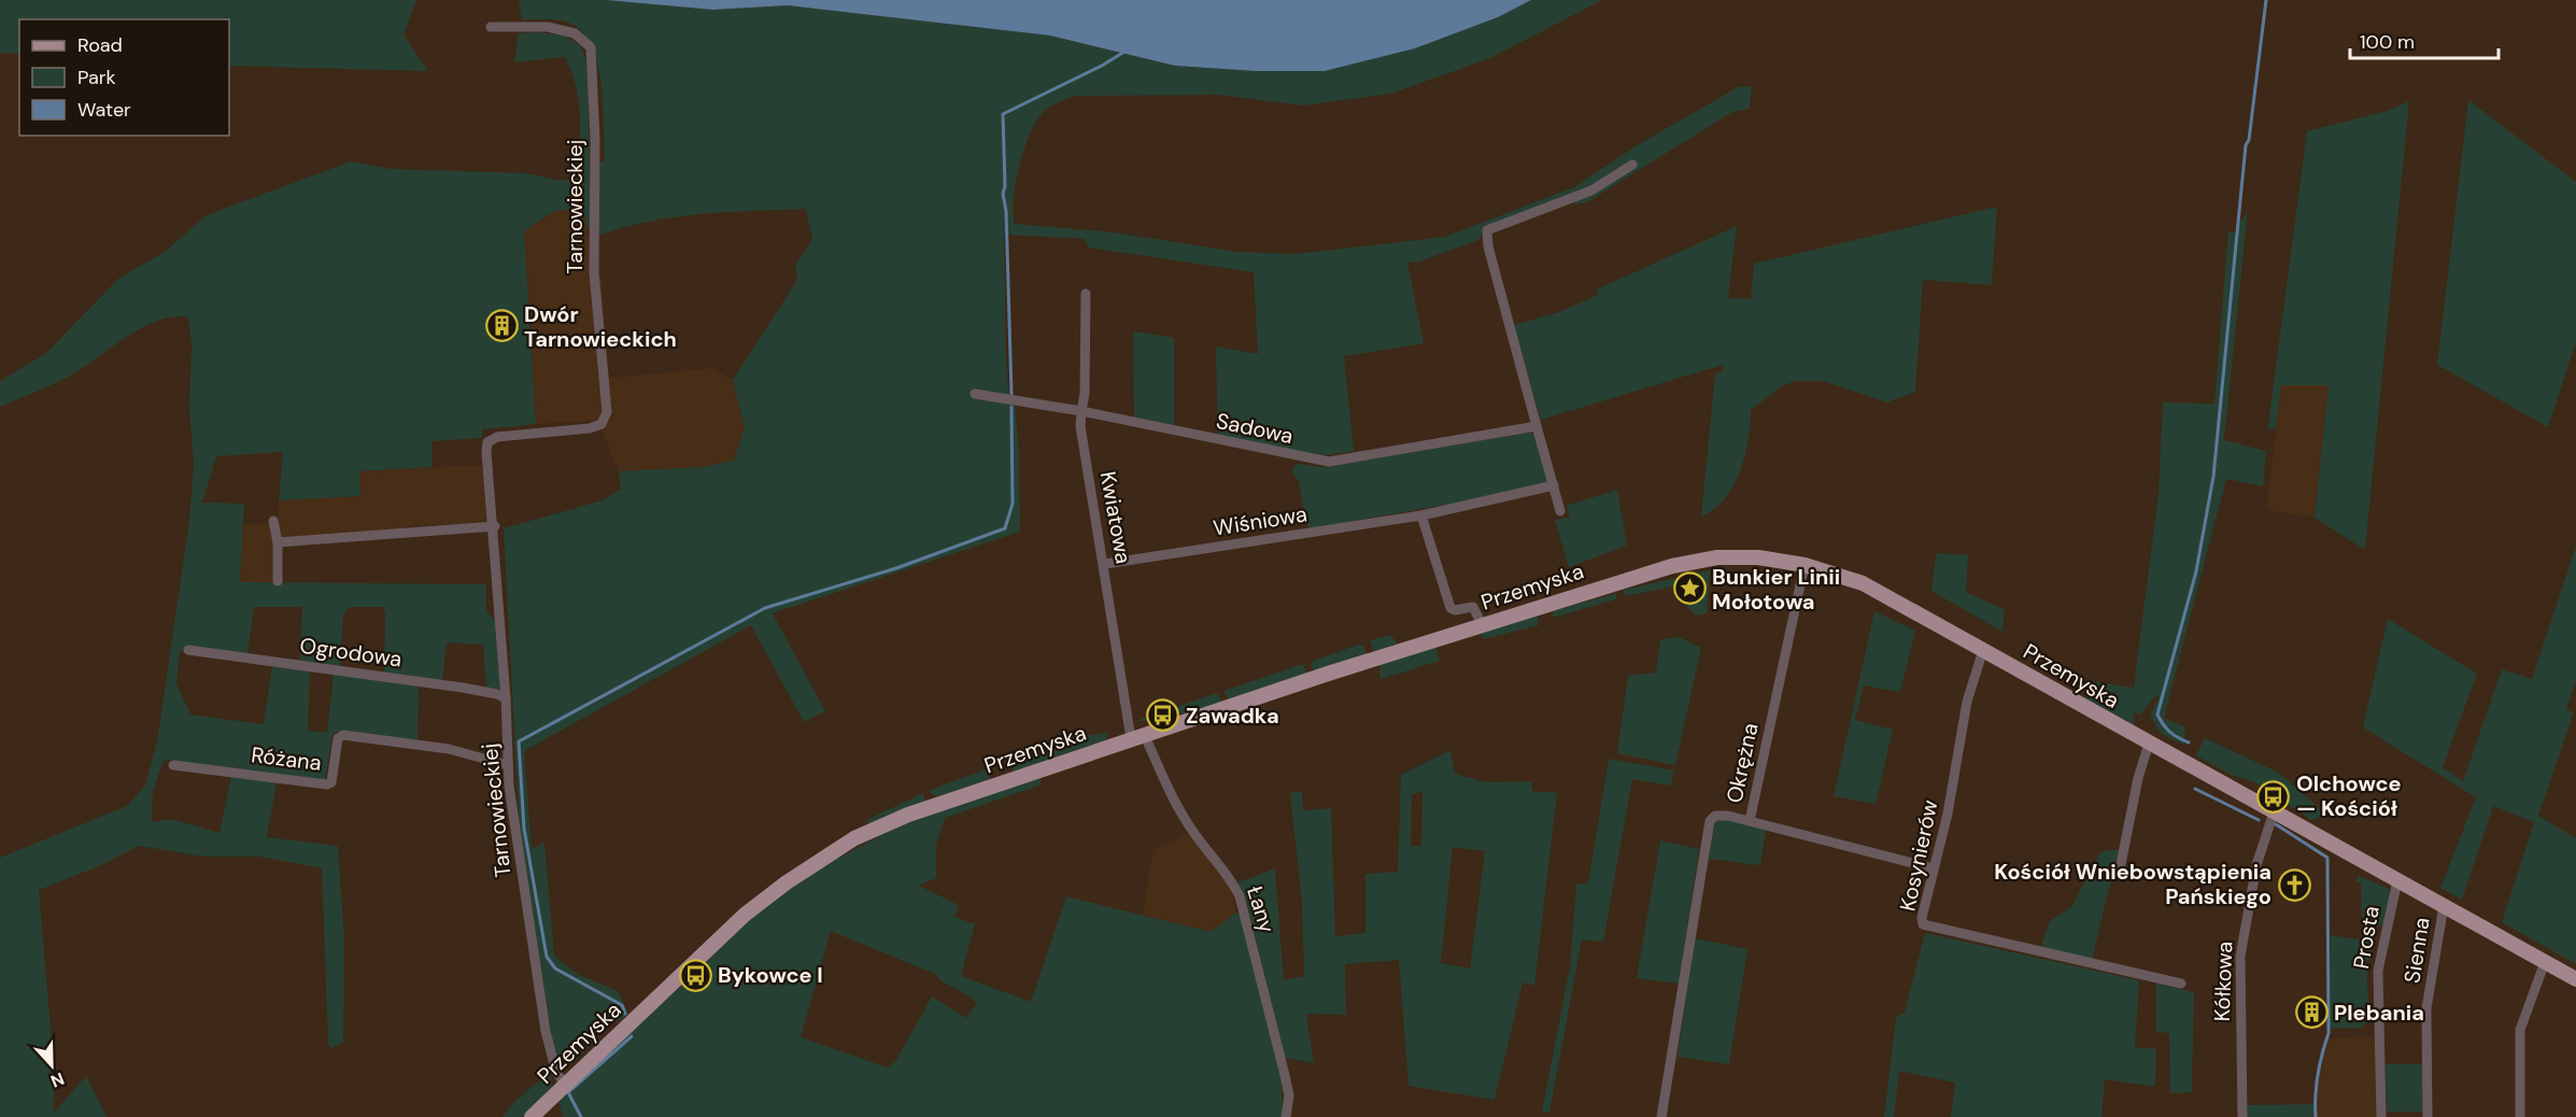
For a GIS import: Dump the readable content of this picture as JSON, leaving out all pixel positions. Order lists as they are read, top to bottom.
{
  "streets": {
    "main road": ["Przemyska"],
    "street": [
      "Tarnowieckiej",
      "Sadowa",
      "Kwiatowa",
      "Wiśniowa",
      "Ogrodowa",
      "Różana",
      "Okrężna",
      "Kosynierów",
      "Łany",
      "Prosta",
      "Sienna",
      "Kółkowa"
    ]
  },
  "crossings": [
    ["Tarnowieckiej", "Przemyska"],
    ["Tarnowieckiej", "Ogrodowa"],
    ["Tarnowieckiej", "Różana"],
    ["Sadowa", "Kwiatowa"],
    ["Kwiatowa", "Wiśniowa"],
    ["Kwiatowa", "Przemyska"],
    ["Kwiatowa", "Łany"],
    ["Przemyska", "Okrężna"],
    ["Przemyska", "Kosynierów"],
    ["Przemyska", "Łany"],
    ["Przemyska", "Prosta"],
    ["Przemyska", "Sienna"],
    ["Przemyska", "Kółkowa"],
    ["Okrężna", "Kosynierów"]
  ],
  "places": {
    "building": ["Dwór Tarnowieckich", "Plebania"],
    "place": ["Bunkier Linii Mołotowa"],
    "bus stop": ["Zawadka", "Olchowce — Kościół", "Bykowce I"],
    "church": ["Kościół Wniebowstąpienia Pańskiego"]
  },
  "legend": ["Road", "Park", "Water"],
  "scale_bar": "100 m",
  "north": "bottom"
}
